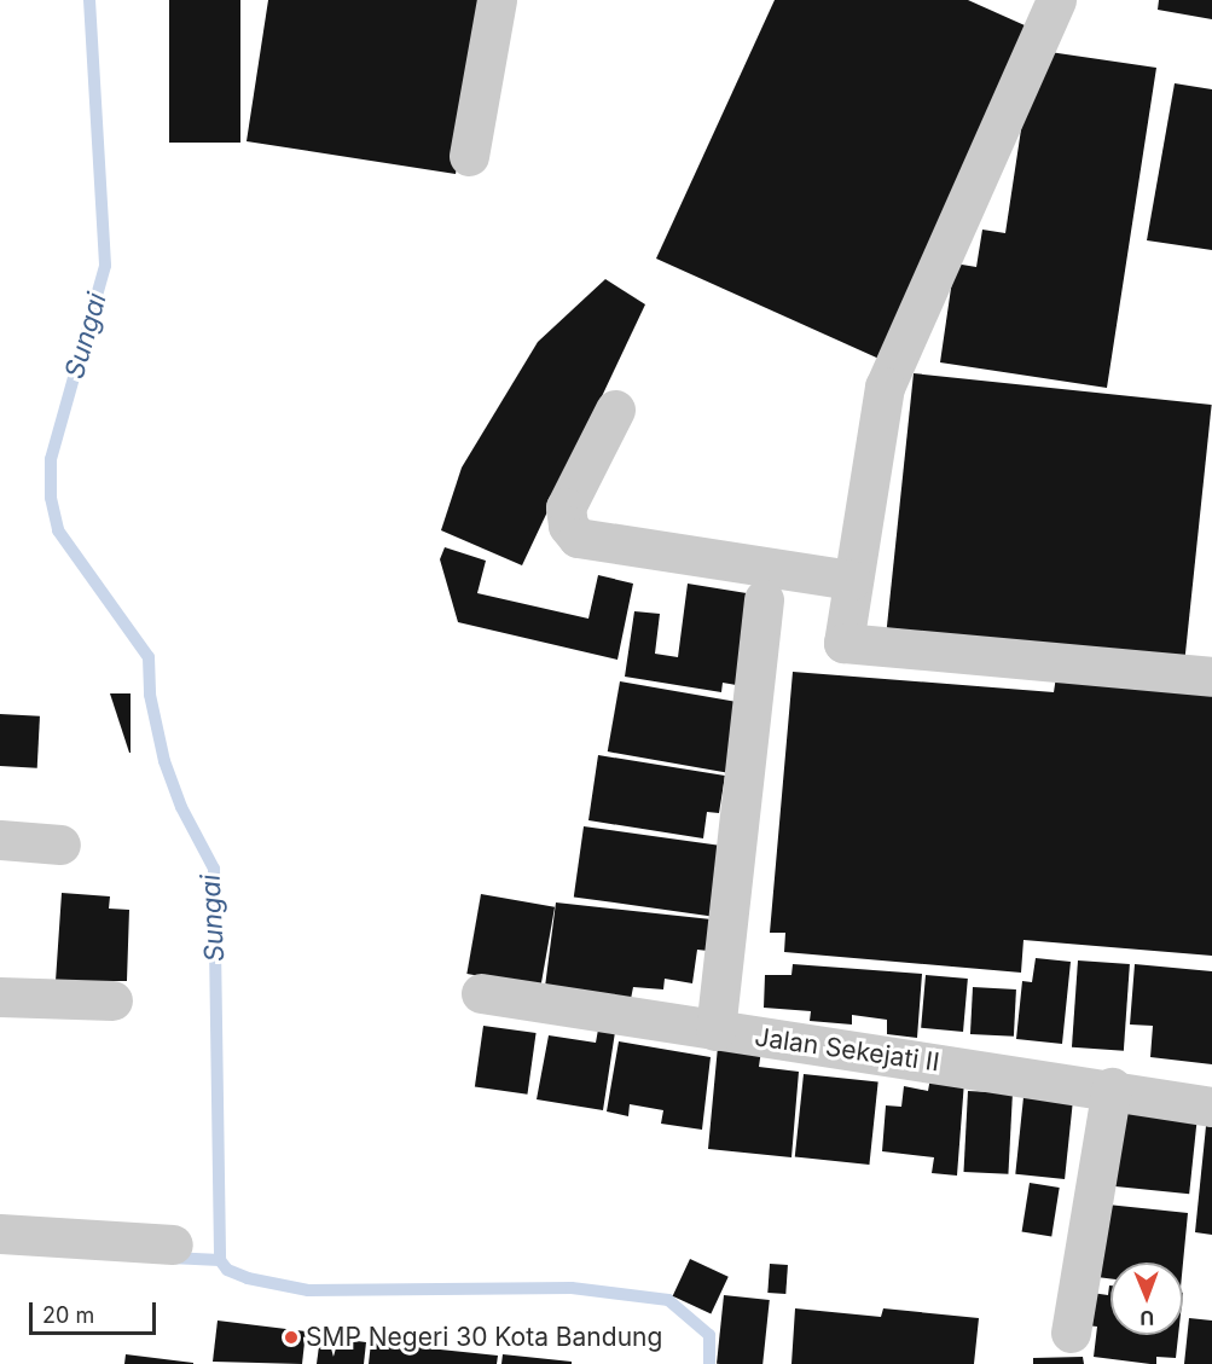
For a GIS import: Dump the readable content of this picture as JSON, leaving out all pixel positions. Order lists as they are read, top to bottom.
{
  "streets": {
    "street": ["Jalan Sekejati II"]
  },
  "water": ["Sungai"],
  "places": ["SMP Negeri 30 Kota Bandung"],
  "scale_bar": "20 m",
  "north": "bottom"
}
